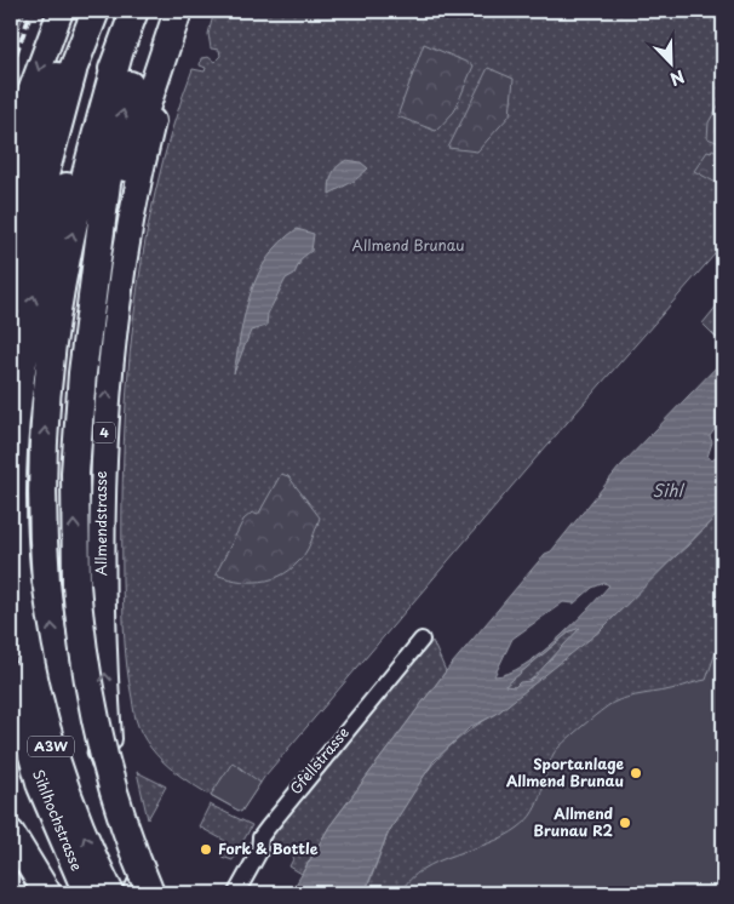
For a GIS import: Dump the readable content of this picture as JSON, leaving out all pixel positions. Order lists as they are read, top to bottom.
{
  "streets": {
    "highway": ["A3W", "Sihlhochstrasse"],
    "main road": ["4", "Allmendstrasse"],
    "street": ["Gfellstrasse"]
  },
  "crossings": [
    ["A3W", "Sihlhochstrasse"]
  ],
  "one_way": ["Allmendstrasse"],
  "water": ["Sihl"],
  "parks": ["Allmend Brunau"],
  "places": ["Sportanlage Allmend Brunau", "Allmend Brunau R2", "Fork & Bottle"],
  "north": "bottom right"
}
